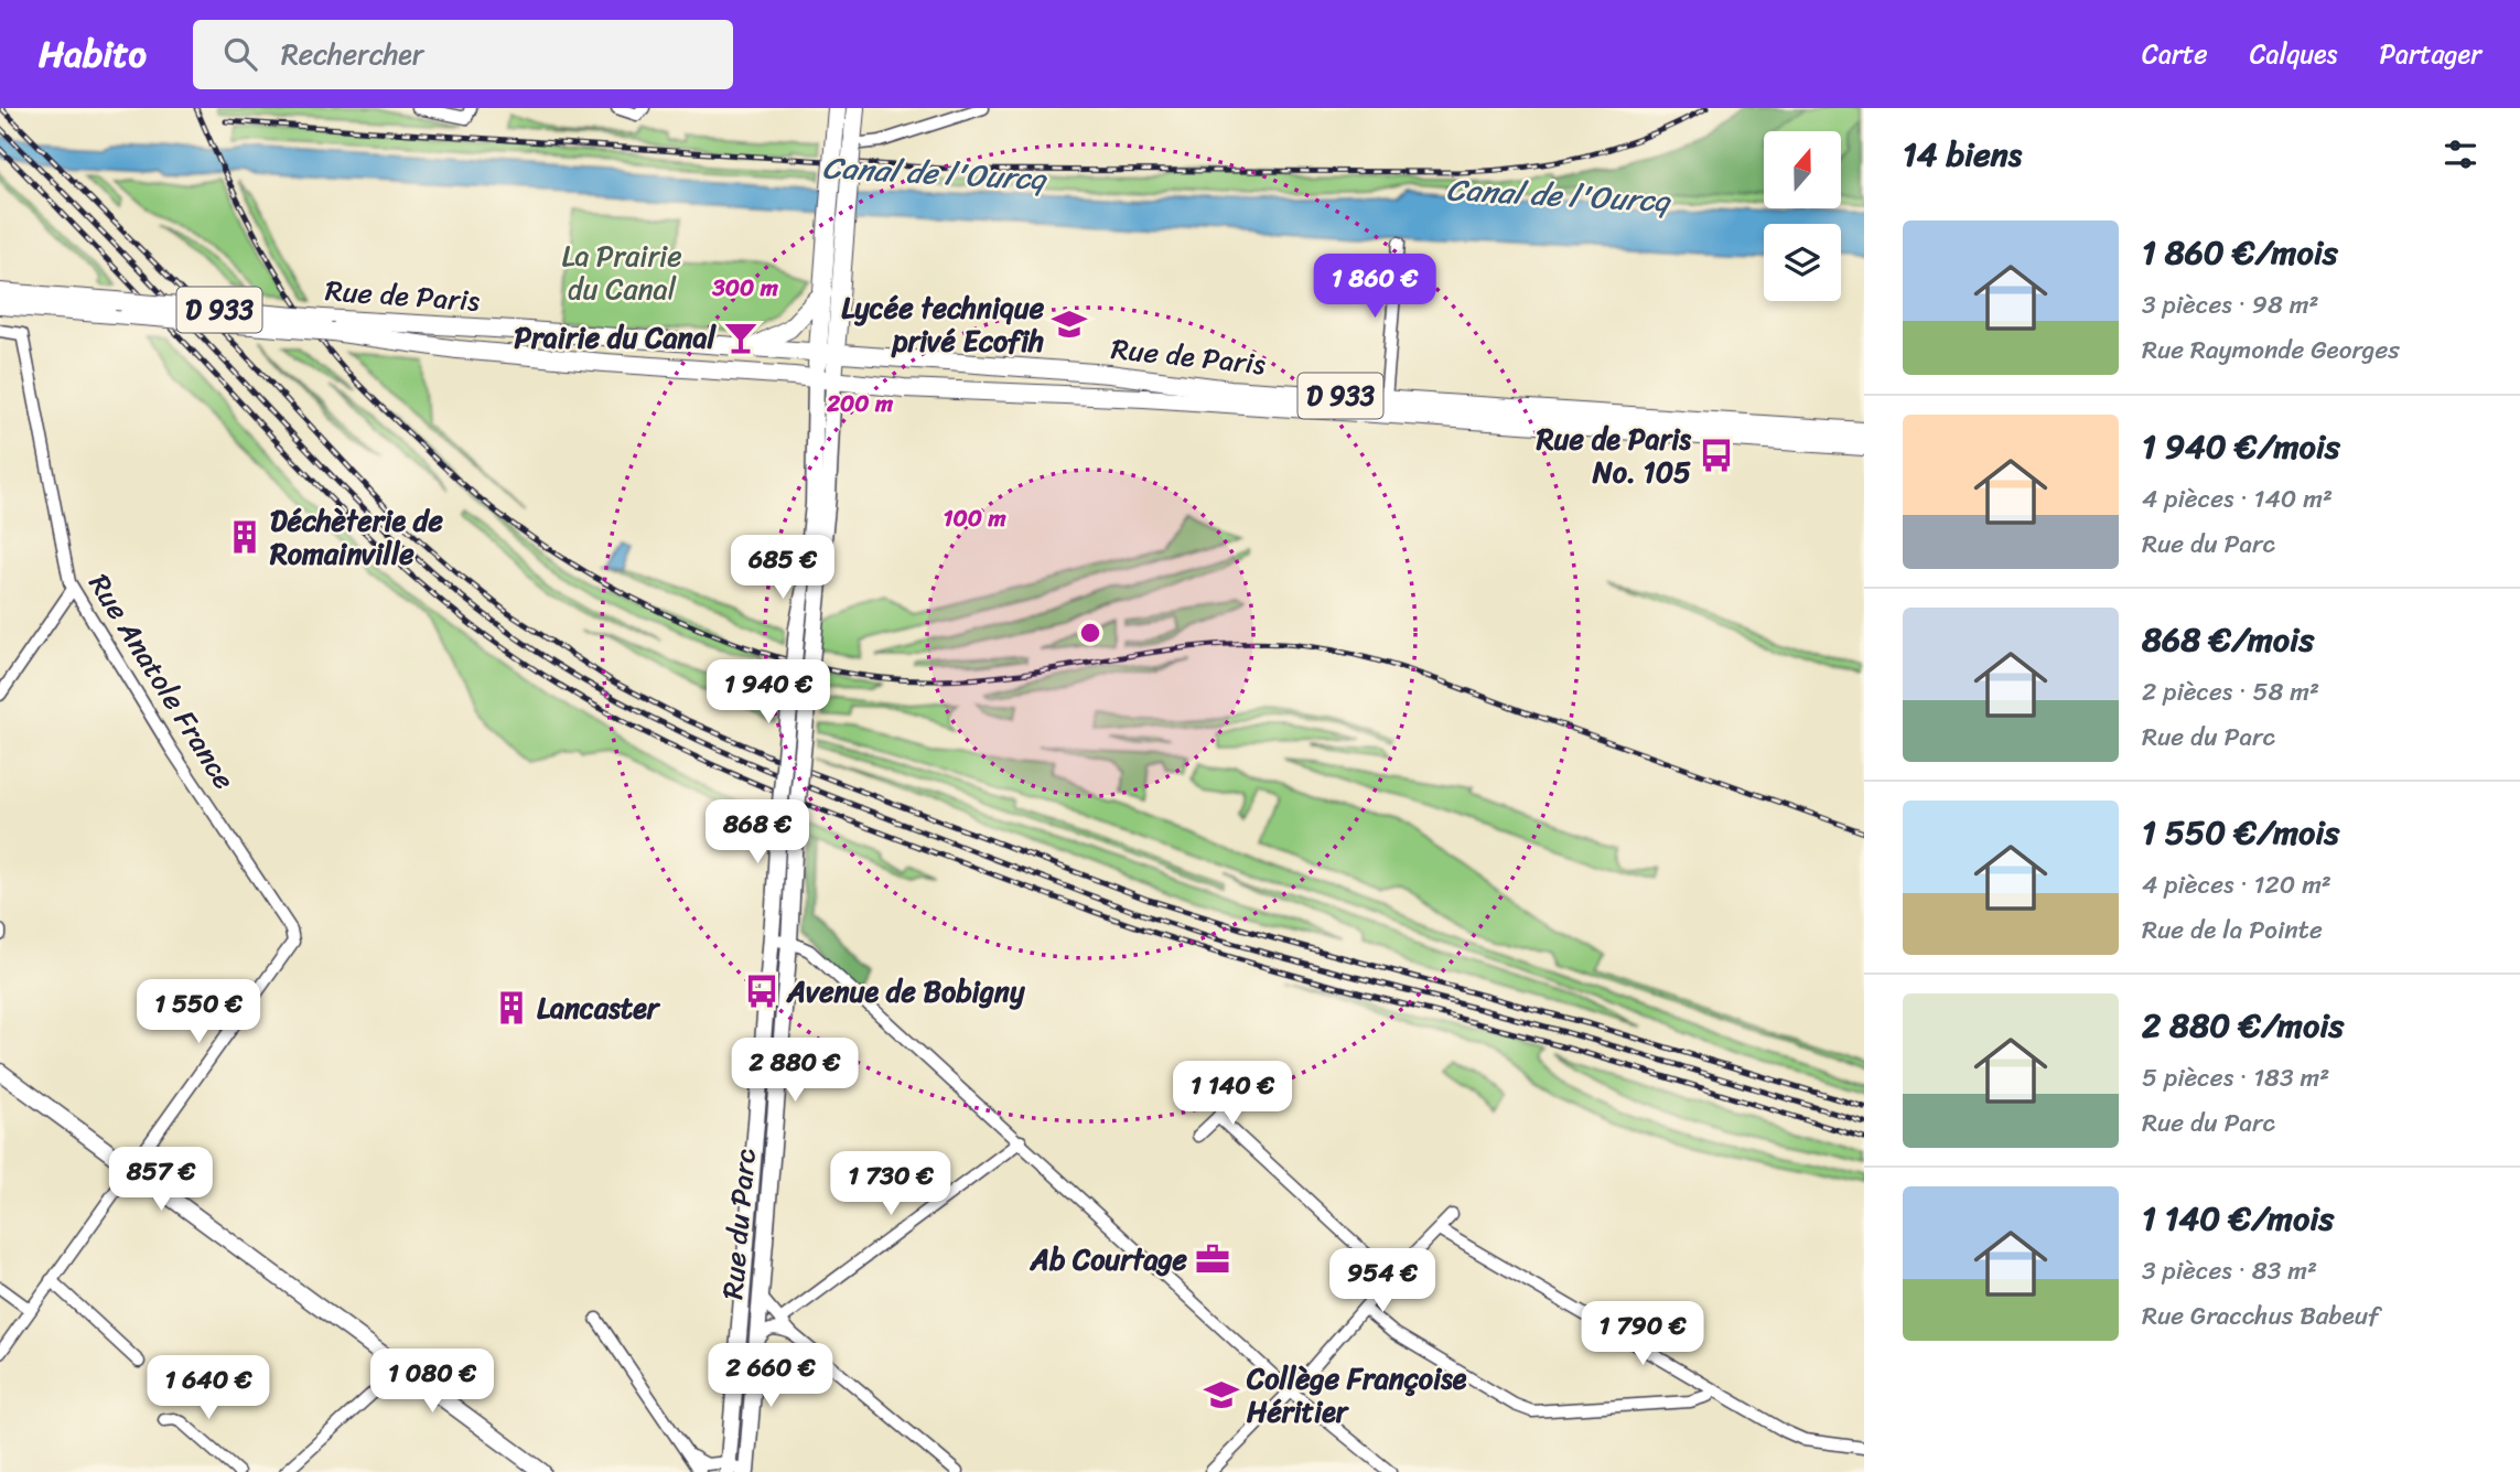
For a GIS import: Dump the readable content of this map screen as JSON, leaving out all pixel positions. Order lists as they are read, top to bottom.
{
  "streets": {
    "main road": ["Rue de Paris", "D 933", "Rue du Parc"],
    "street": ["Rue Anatole France"]
  },
  "crossings": [
    ["Rue de Paris", "D 933"],
    ["Rue de Paris", "Rue du Parc"],
    ["D 933", "Rue du Parc"]
  ],
  "water": ["Canal de l'Ourcq"],
  "parks": ["La Prairie du Canal"],
  "places": {
    "school or university": ["Lycée technique privé Ecofih", "Collège Françoise Héritier"],
    "bar": ["Prairie du Canal"],
    "bus stop": ["Rue de Paris No. 105", "Avenue de Bobigny"],
    "building": ["Déchèterie de Romainville", "Lancaster"],
    "office": ["Ab Courtage"]
  },
  "north": "top",
  "page": {
    "header": "Habito",
    "search": "Rechercher",
    "nav": ["Carte", "Calques", "Partager"],
    "heading": "14 biens",
    "list": [
      {
        "name": "1 860 €/mois",
        "note": "3 pièces · 98 m² · Rue Raymonde Georges"
      },
      {
        "name": "1 940 €/mois",
        "note": "4 pièces · 140 m² · Rue du Parc"
      },
      {
        "name": "868 €/mois",
        "note": "2 pièces · 58 m² · Rue du Parc"
      },
      {
        "name": "1 550 €/mois",
        "note": "4 pièces · 120 m² · Rue de la Pointe"
      },
      {
        "name": "2 880 €/mois",
        "note": "5 pièces · 183 m² · Rue du Parc"
      },
      {
        "name": "1 140 €/mois",
        "note": "3 pièces · 83 m² · Rue Gracchus Babeuf"
      }
    ],
    "price": [
      "1 860 €",
      "685 €",
      "1 940 €",
      "868 €",
      "1 550 €",
      "2 880 €",
      "1 140 €",
      "857 €",
      "1 730 €",
      "954 €",
      "1 790 €",
      "2 660 €",
      "1 080 €",
      "1 640 €"
    ]
  },
  "rings": ["300 m", "200 m", "100 m"]
}
